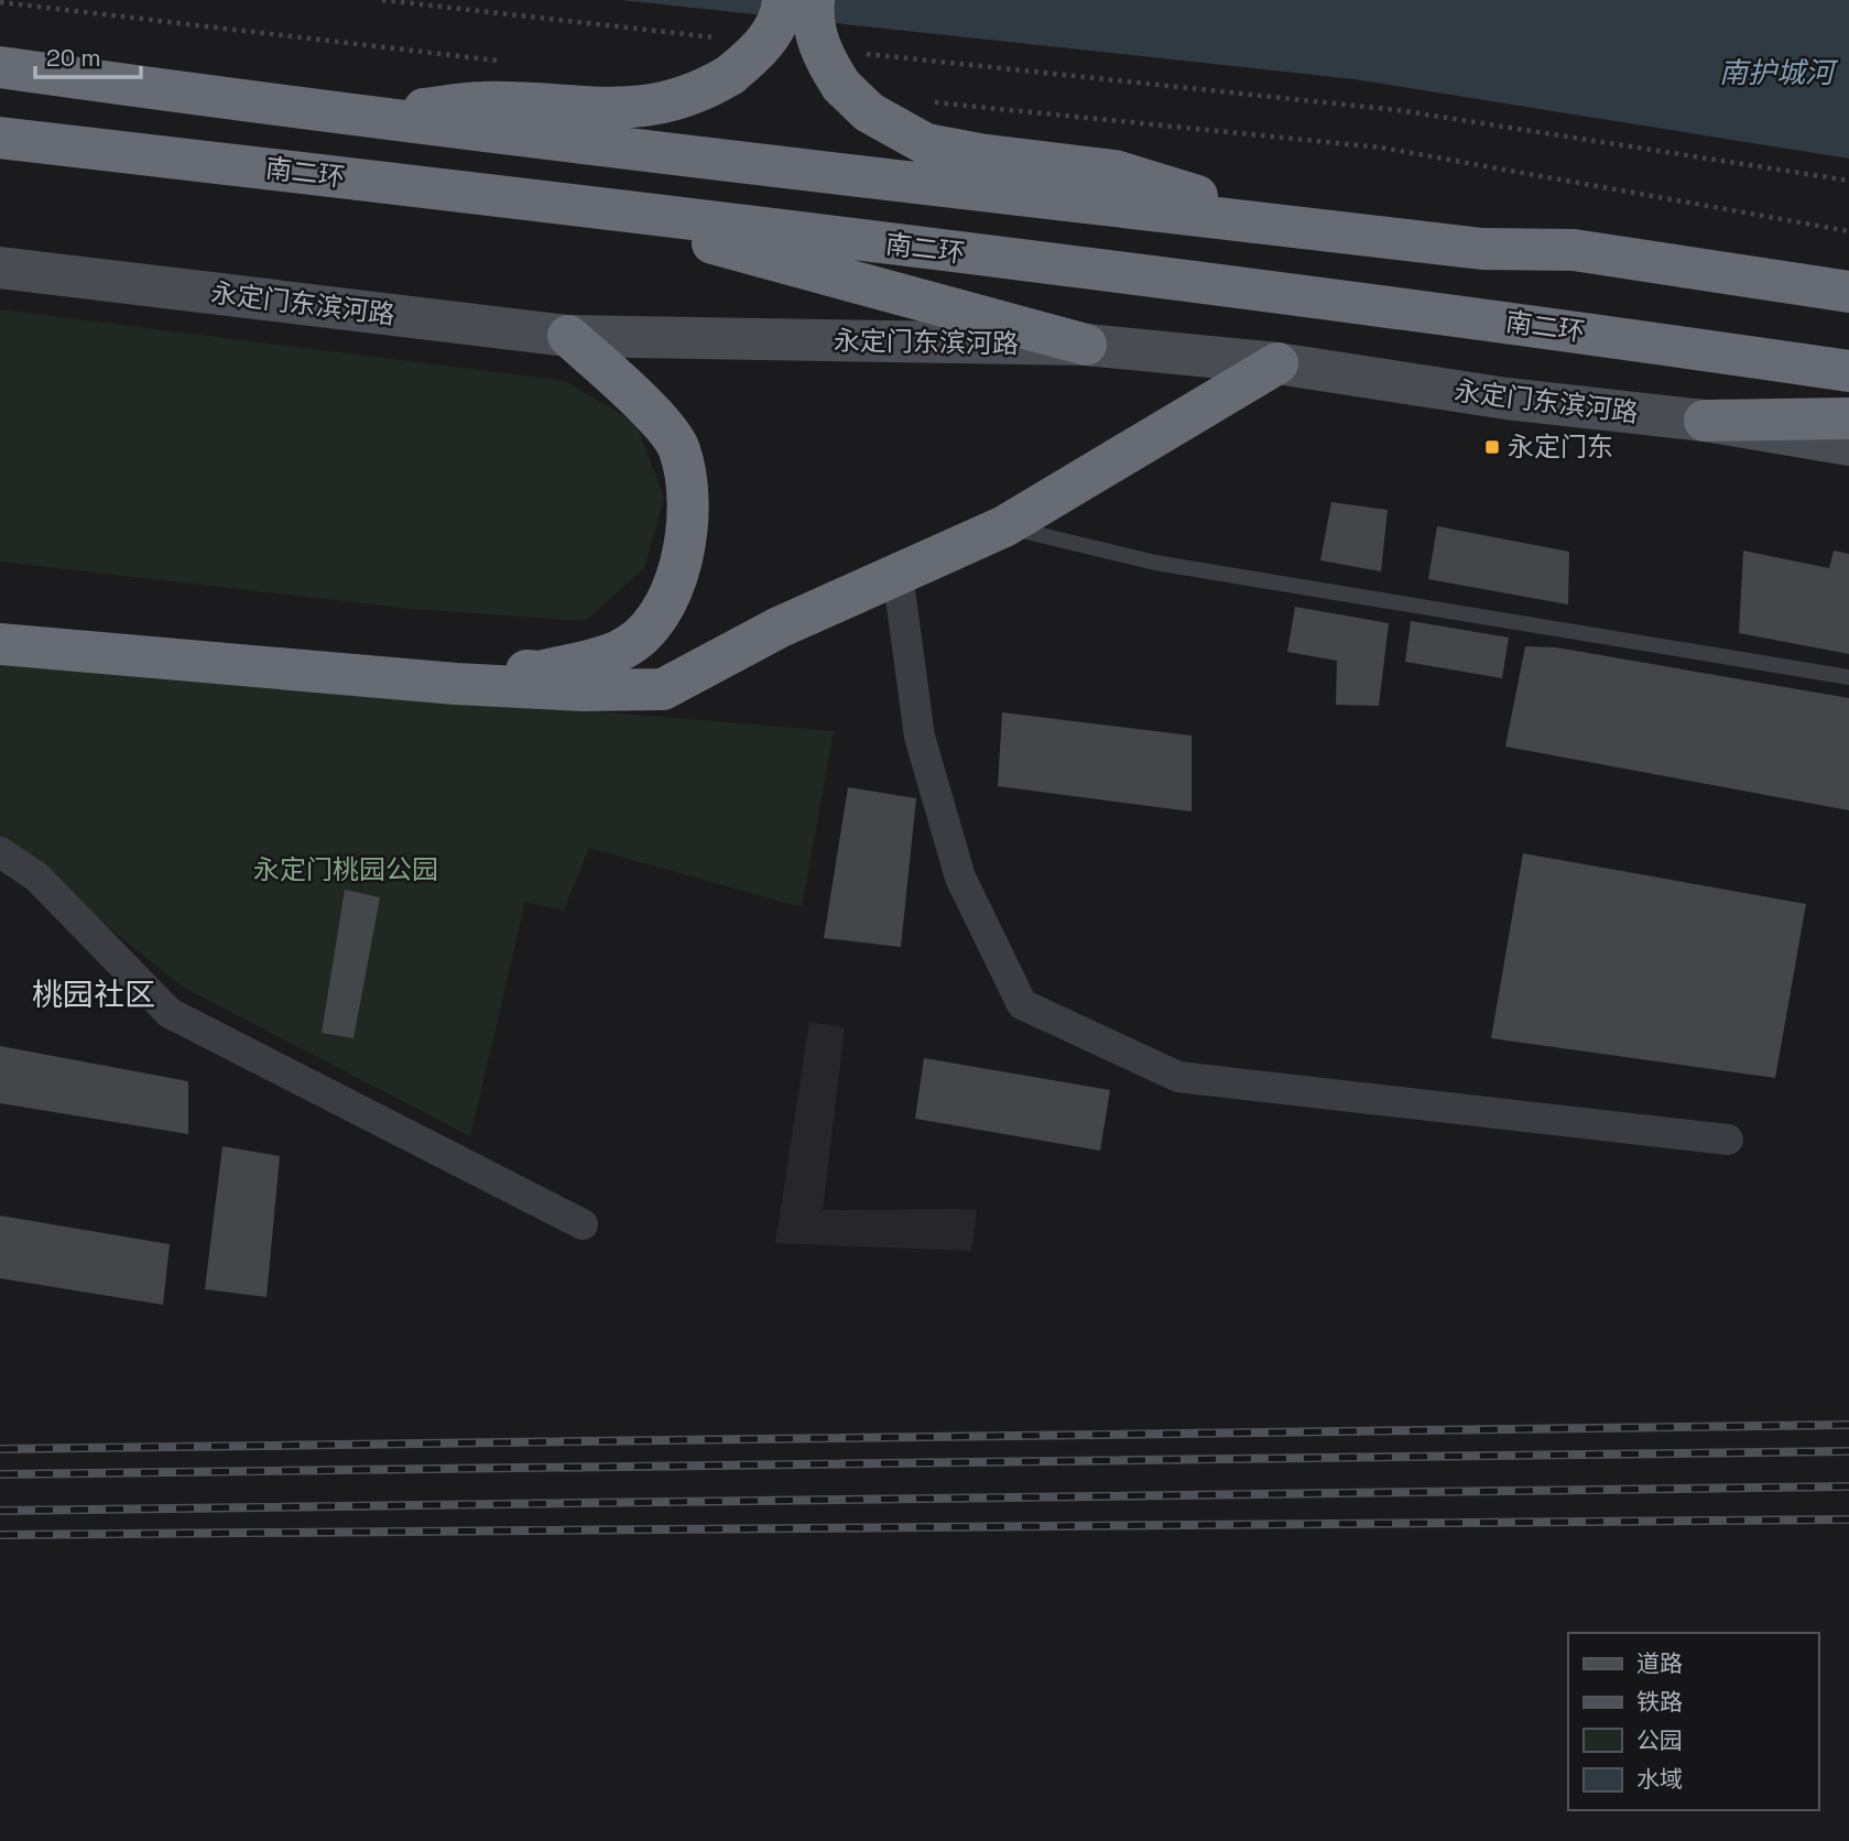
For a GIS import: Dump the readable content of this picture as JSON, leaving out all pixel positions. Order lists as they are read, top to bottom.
{
  "streets": {
    "highway": ["南二环"],
    "street": ["永定门东滨河路"]
  },
  "districts": ["桃园社区"],
  "water": ["南护城河"],
  "parks": ["永定门桃园公园"],
  "places": {
    "transit": ["永定门东"]
  },
  "legend": [
    "道路",
    "铁路",
    "公园",
    "水域"
  ],
  "scale_bar": "20 m"
}
